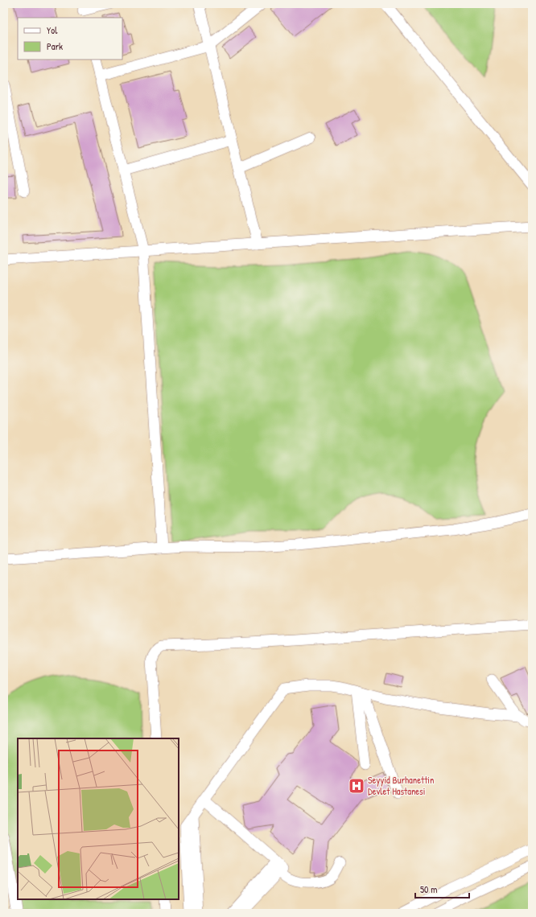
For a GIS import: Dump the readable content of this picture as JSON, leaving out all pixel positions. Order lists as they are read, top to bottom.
{
  "places": {
    "hospital": ["Seyyid Burhanettin Devlet Hastanesi"]
  },
  "legend": ["Yol", "Park"],
  "scale_bar": "50 m"
}
